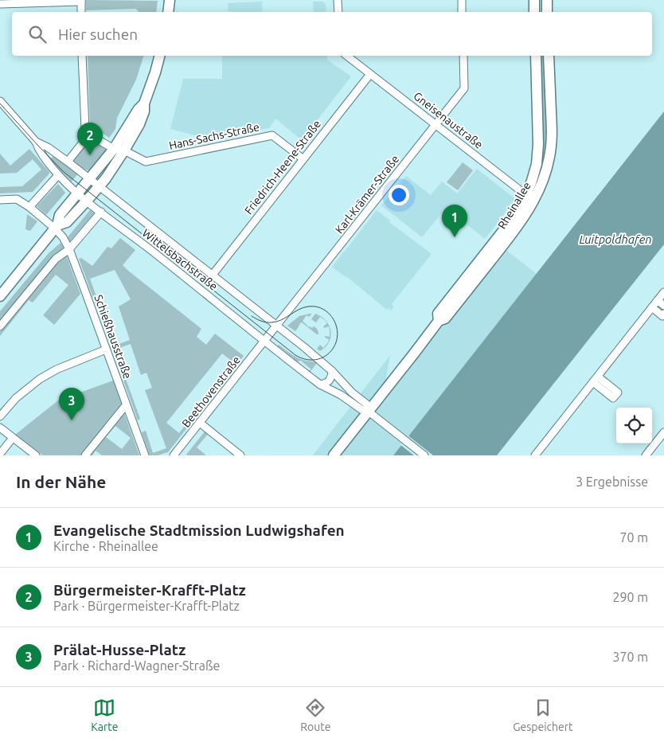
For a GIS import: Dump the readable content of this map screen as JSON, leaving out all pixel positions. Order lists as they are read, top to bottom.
{
  "streets": {
    "street": [
      "Gneisenaustraße",
      "Hans-Sachs-Straße",
      "Friedrich-Heene-Straße",
      "Karl-Krämer-Straße",
      "Rheinallee",
      "Wittelsbachstraße",
      "Schießhausstraße",
      "Beethovenstraße"
    ]
  },
  "crossings": [
    ["Gneisenaustraße", "Friedrich-Heene-Straße"],
    ["Gneisenaustraße", "Karl-Krämer-Straße"],
    ["Gneisenaustraße", "Rheinallee"],
    ["Hans-Sachs-Straße", "Friedrich-Heene-Straße"],
    ["Friedrich-Heene-Straße", "Wittelsbachstraße"],
    ["Karl-Krämer-Straße", "Wittelsbachstraße"],
    ["Karl-Krämer-Straße", "Beethovenstraße"],
    ["Rheinallee", "Wittelsbachstraße"],
    ["Wittelsbachstraße", "Beethovenstraße"]
  ],
  "water": ["Luitpoldhafen"],
  "page": {
    "search": "Hier suchen",
    "pins": ["2", "1", "3"],
    "heading": ["In der Nähe", "3 Ergebnisse"],
    "list": [
      {
        "mark": "1",
        "name": "Evangelische Stadtmission Ludwigshafen",
        "note": "Kirche · Rheinallee",
        "value": "70 m"
      },
      {
        "mark": "2",
        "name": "Bürgermeister-Krafft-Platz",
        "note": "Park · Bürgermeister-Krafft-Platz",
        "value": "290 m"
      },
      {
        "mark": "3",
        "name": "Prälat-Husse-Platz",
        "note": "Park · Richard-Wagner-Straße",
        "value": "370 m"
      }
    ],
    "nav": ["Karte", "Route", "Gespeichert"]
  }
}
